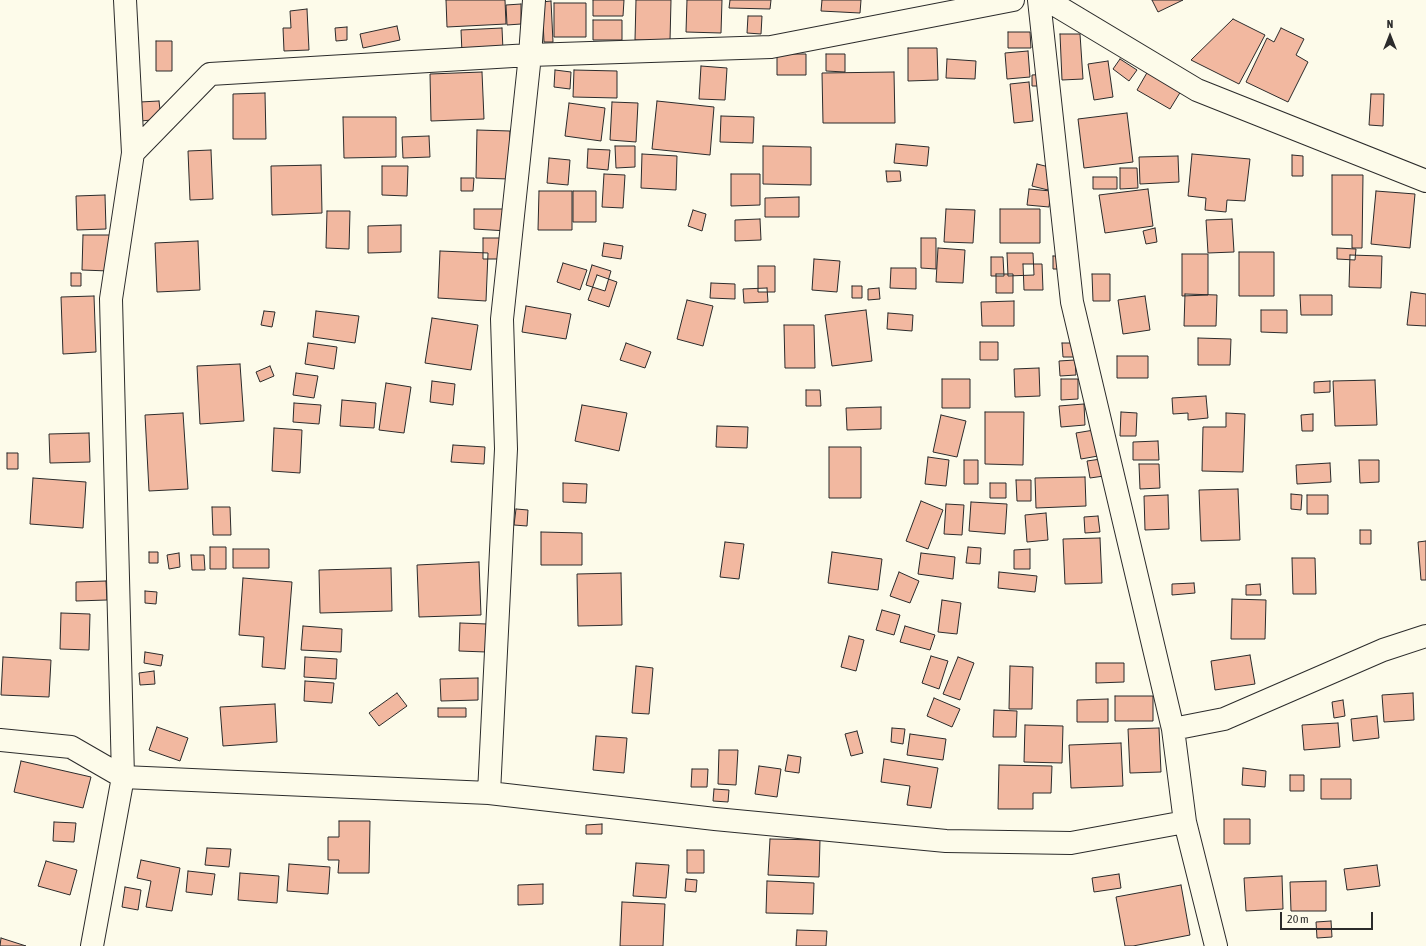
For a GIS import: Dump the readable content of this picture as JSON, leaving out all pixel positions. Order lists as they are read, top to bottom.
{
  "scale_bar": "20 m",
  "north": "top"
}
